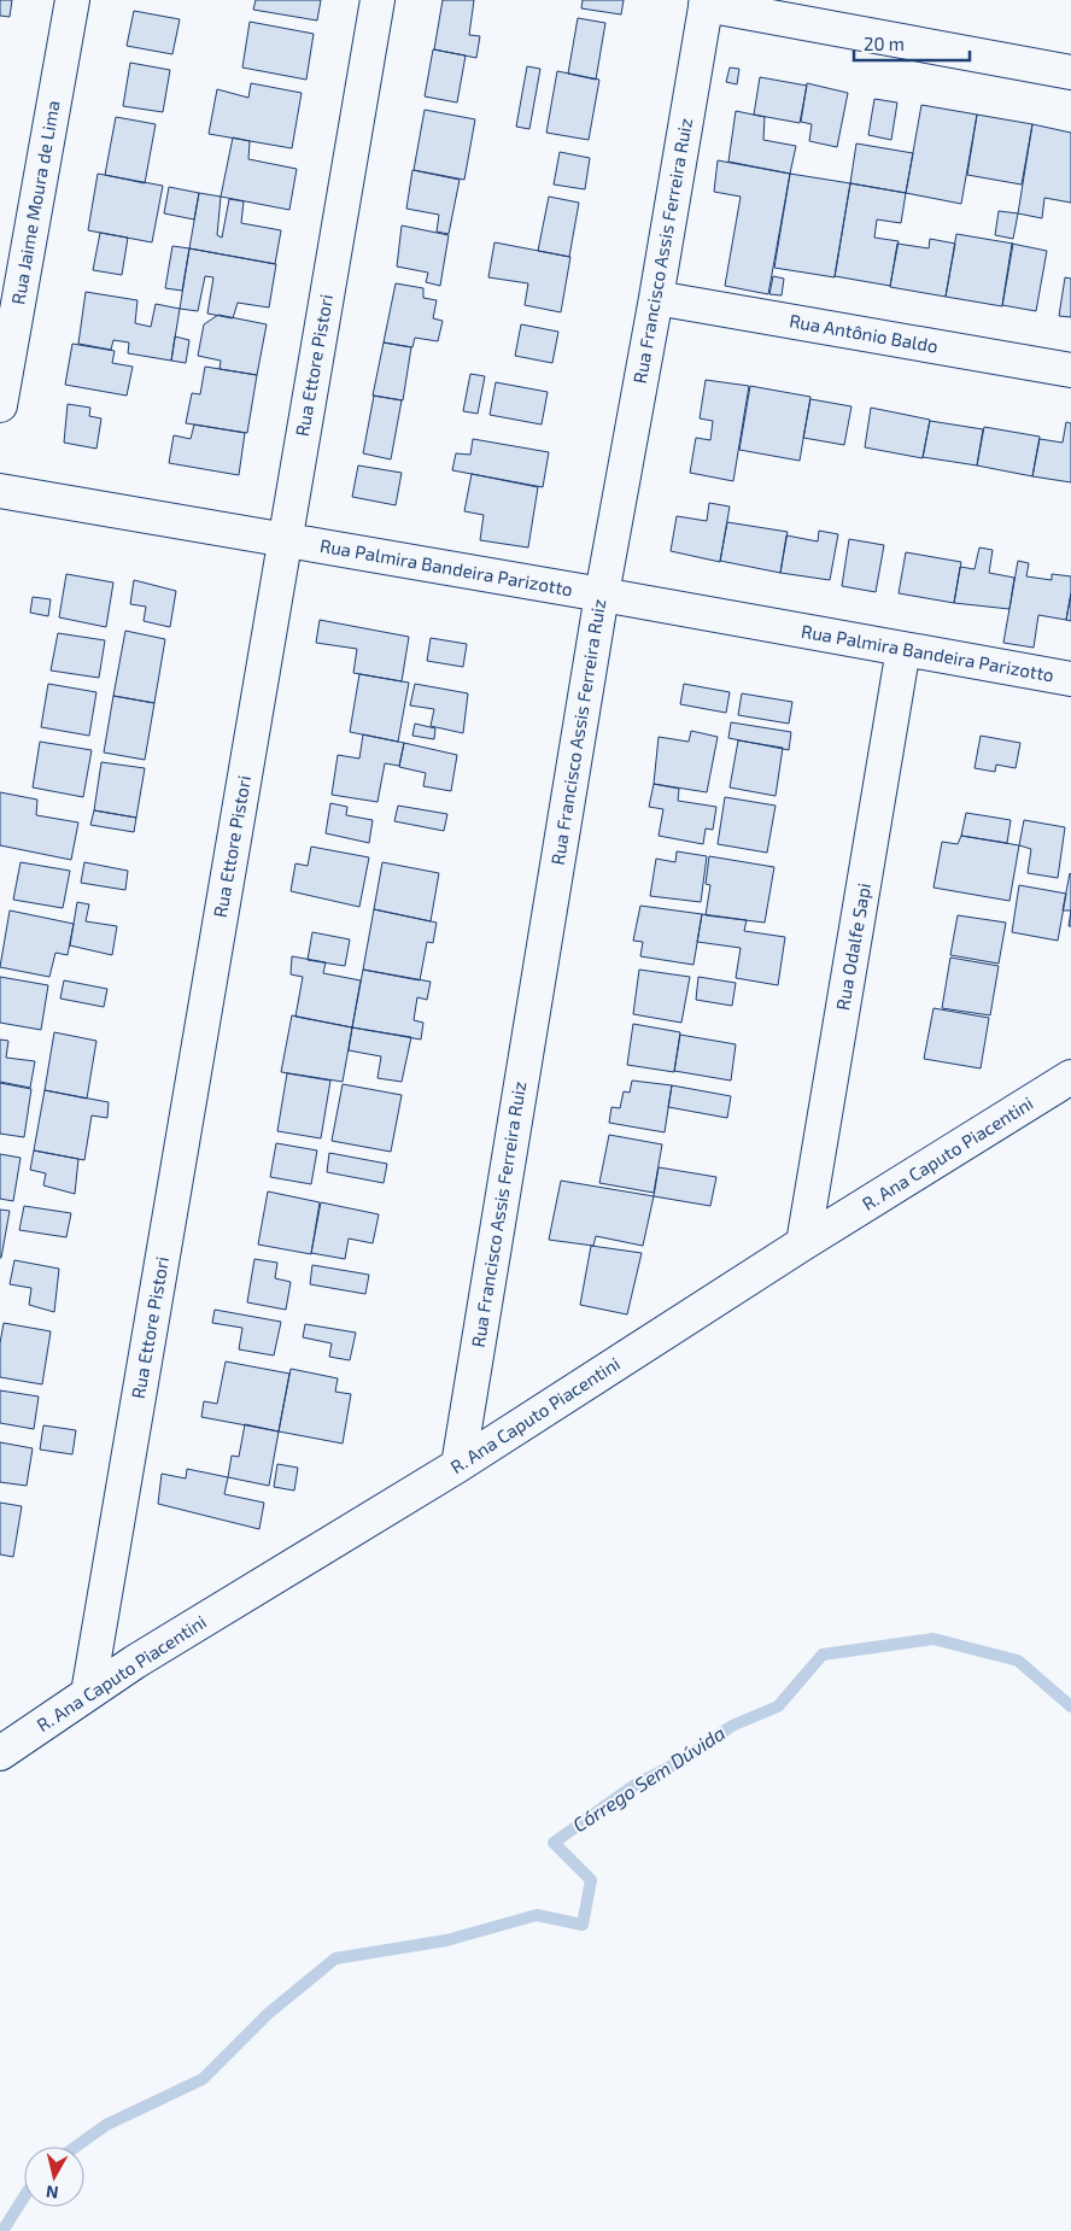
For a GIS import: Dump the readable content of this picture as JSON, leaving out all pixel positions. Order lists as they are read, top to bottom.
{
  "streets": {
    "street": [
      "Rua Jaime Moura de Lima",
      "Rua Francisco Assis Ferreira Ruiz",
      "Rua Antônio Baldo",
      "Rua Ettore Pistori",
      "Rua Palmira Bandeira Parizotto",
      "Rua Odalfe Sapi",
      "R. Ana Caputo Piacentini"
    ]
  },
  "crossings": [
    ["Rua Francisco Assis Ferreira Ruiz", "Rua Antônio Baldo"],
    ["Rua Francisco Assis Ferreira Ruiz", "Rua Palmira Bandeira Parizotto"],
    ["Rua Francisco Assis Ferreira Ruiz", "R. Ana Caputo Piacentini"],
    ["Rua Ettore Pistori", "Rua Palmira Bandeira Parizotto"],
    ["Rua Ettore Pistori", "R. Ana Caputo Piacentini"],
    ["Rua Palmira Bandeira Parizotto", "Rua Odalfe Sapi"],
    ["Rua Odalfe Sapi", "R. Ana Caputo Piacentini"]
  ],
  "water": ["Córrego Sem Dúvida"],
  "scale_bar": "20 m",
  "north": "bottom"
}
